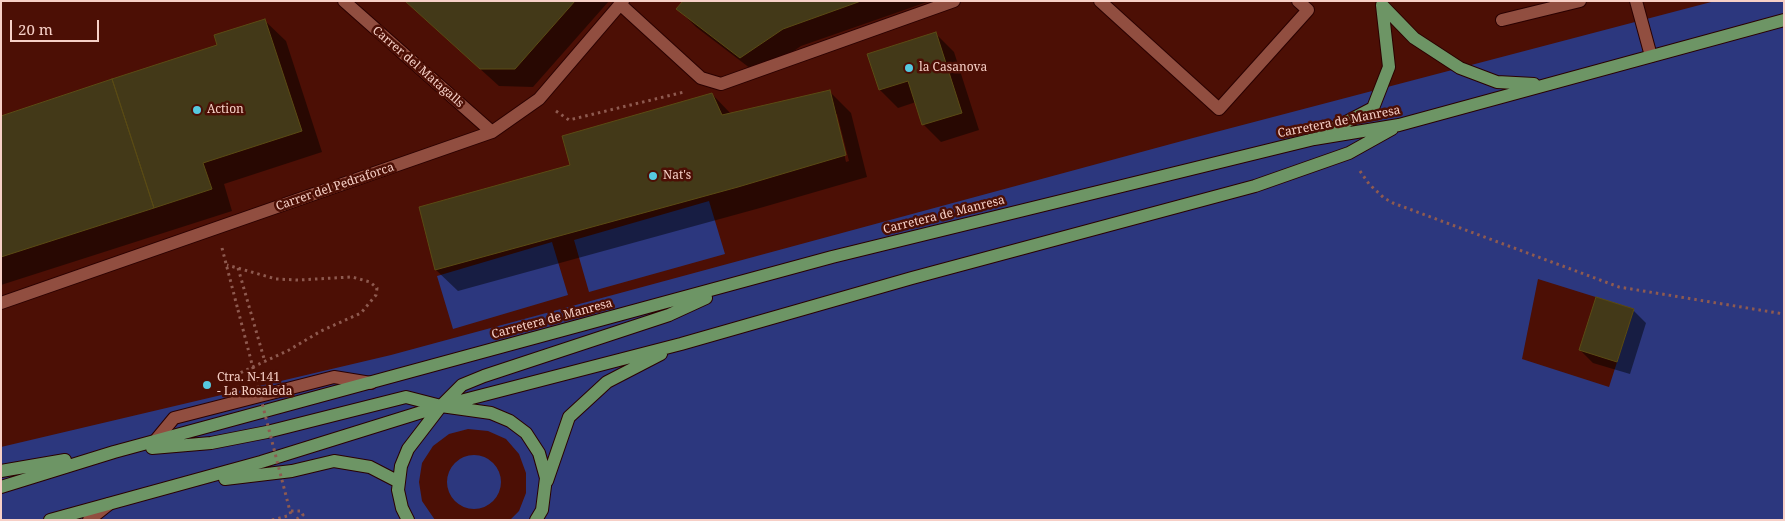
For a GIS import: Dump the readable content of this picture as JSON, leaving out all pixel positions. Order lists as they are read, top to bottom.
{
  "streets": {
    "main road": ["Carretera de Manresa"],
    "street": ["Carrer del Matagalls", "Carrer del Pedraforca"]
  },
  "crossings": [
    ["Carrer del Matagalls", "Carrer del Pedraforca"]
  ],
  "places": [
    "la Casanova",
    "Action",
    "Nat's",
    "Ctra. N-141 - La Rosaleda"
  ],
  "scale_bar": "20 m"
}
